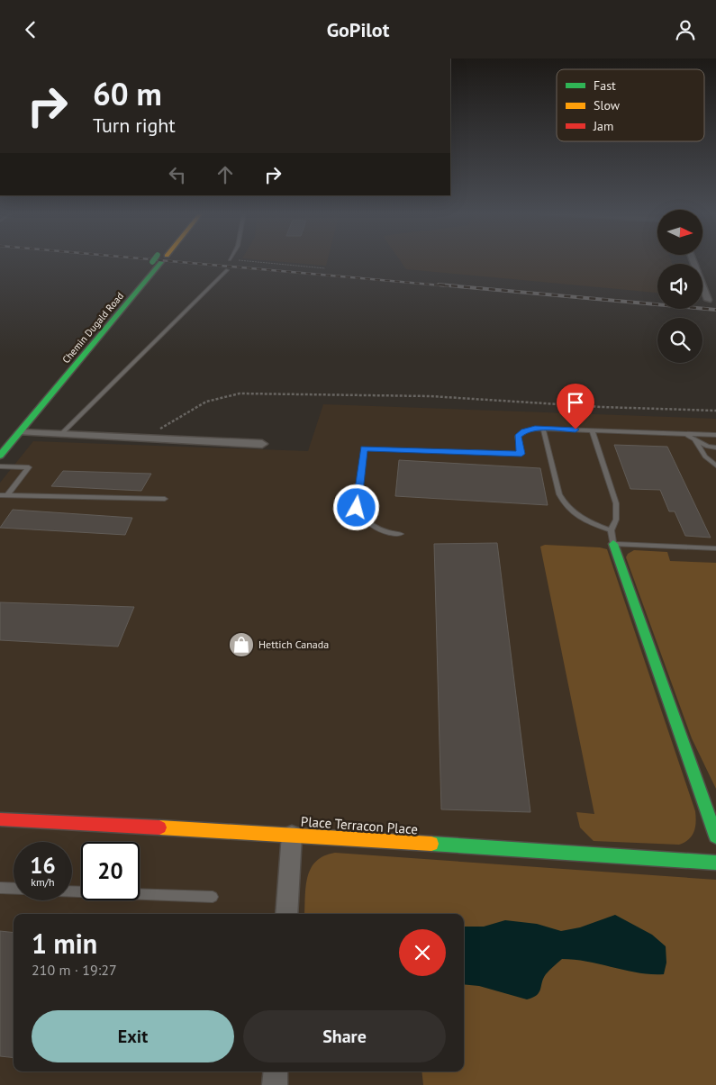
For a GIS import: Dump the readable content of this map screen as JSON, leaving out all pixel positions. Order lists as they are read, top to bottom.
{
  "streets": {
    "main road": ["Chemin Dugald Road", "Place Terracon Place"]
  },
  "places": {
    "shop": ["Hettich Canada"]
  },
  "legend": ["Fast", "Slow", "Jam"],
  "north": "right",
  "page": {
    "header": "GoPilot",
    "turn": ["60 m", "Turn right"],
    "speed": "16 km/h",
    "limit": "20",
    "heading": ["1 min", "210 m · 19:27"],
    "buttons": ["Exit", "Share"]
  }
}
